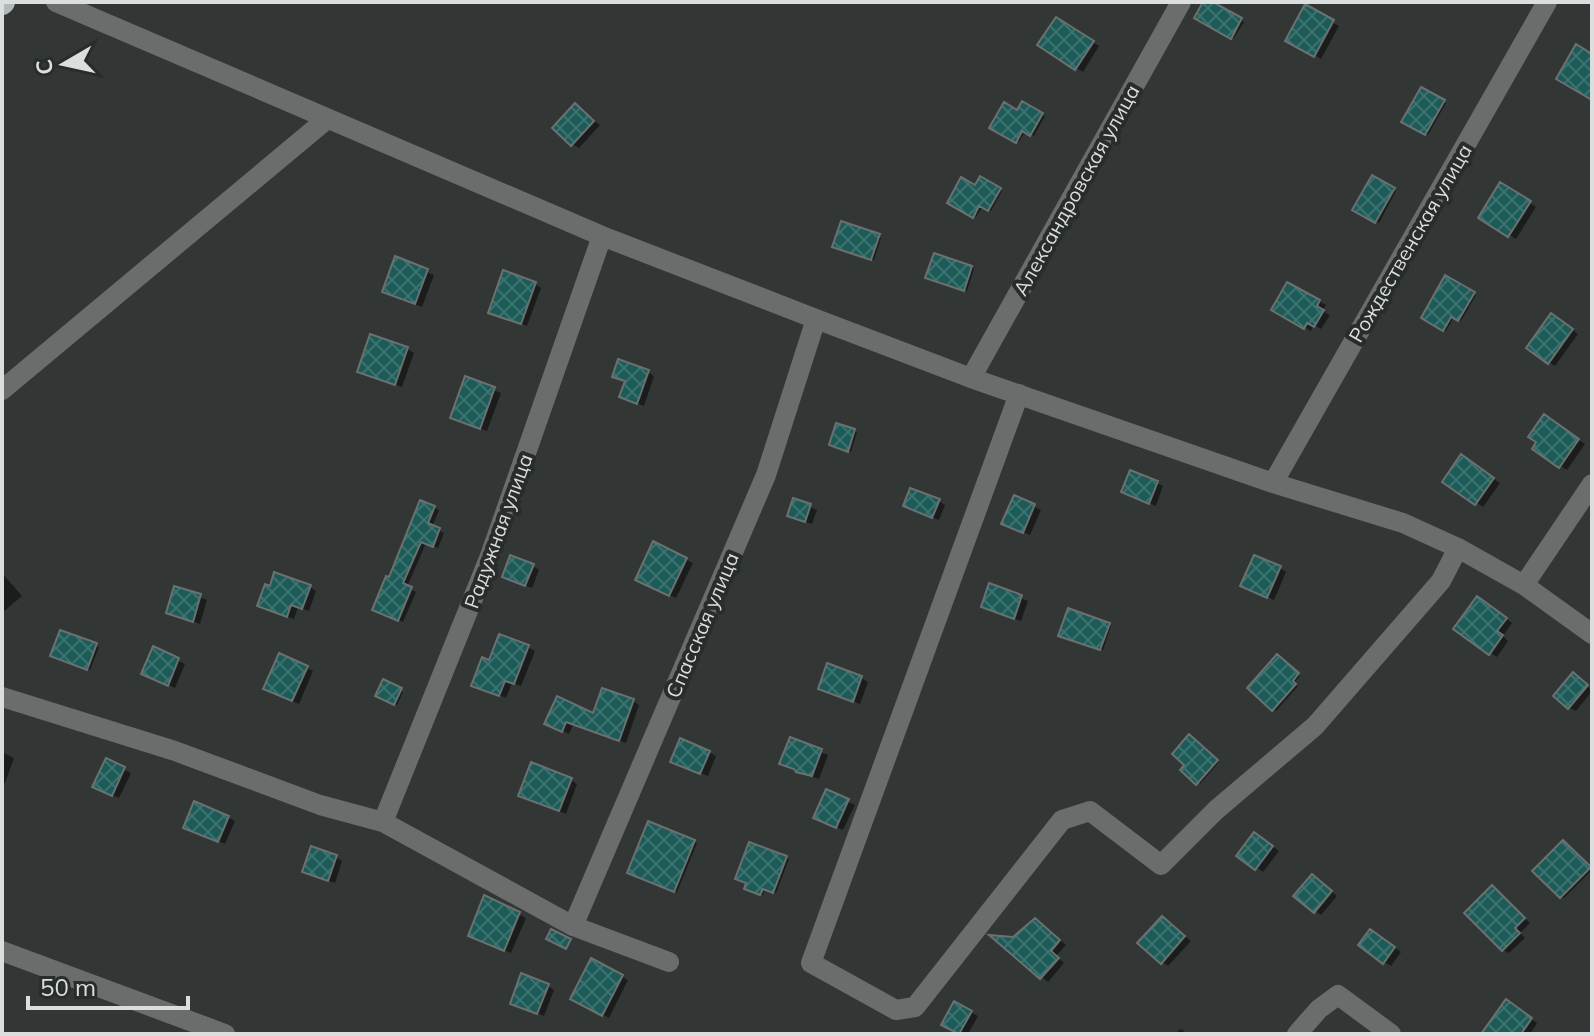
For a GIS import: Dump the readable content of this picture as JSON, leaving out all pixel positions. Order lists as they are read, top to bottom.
{
  "streets": {
    "street": [
      "Александровская улица",
      "Рождественская улица",
      "Радужная улица",
      "Спасская улица"
    ]
  },
  "scale_bar": "50 m",
  "north": "left"
}
